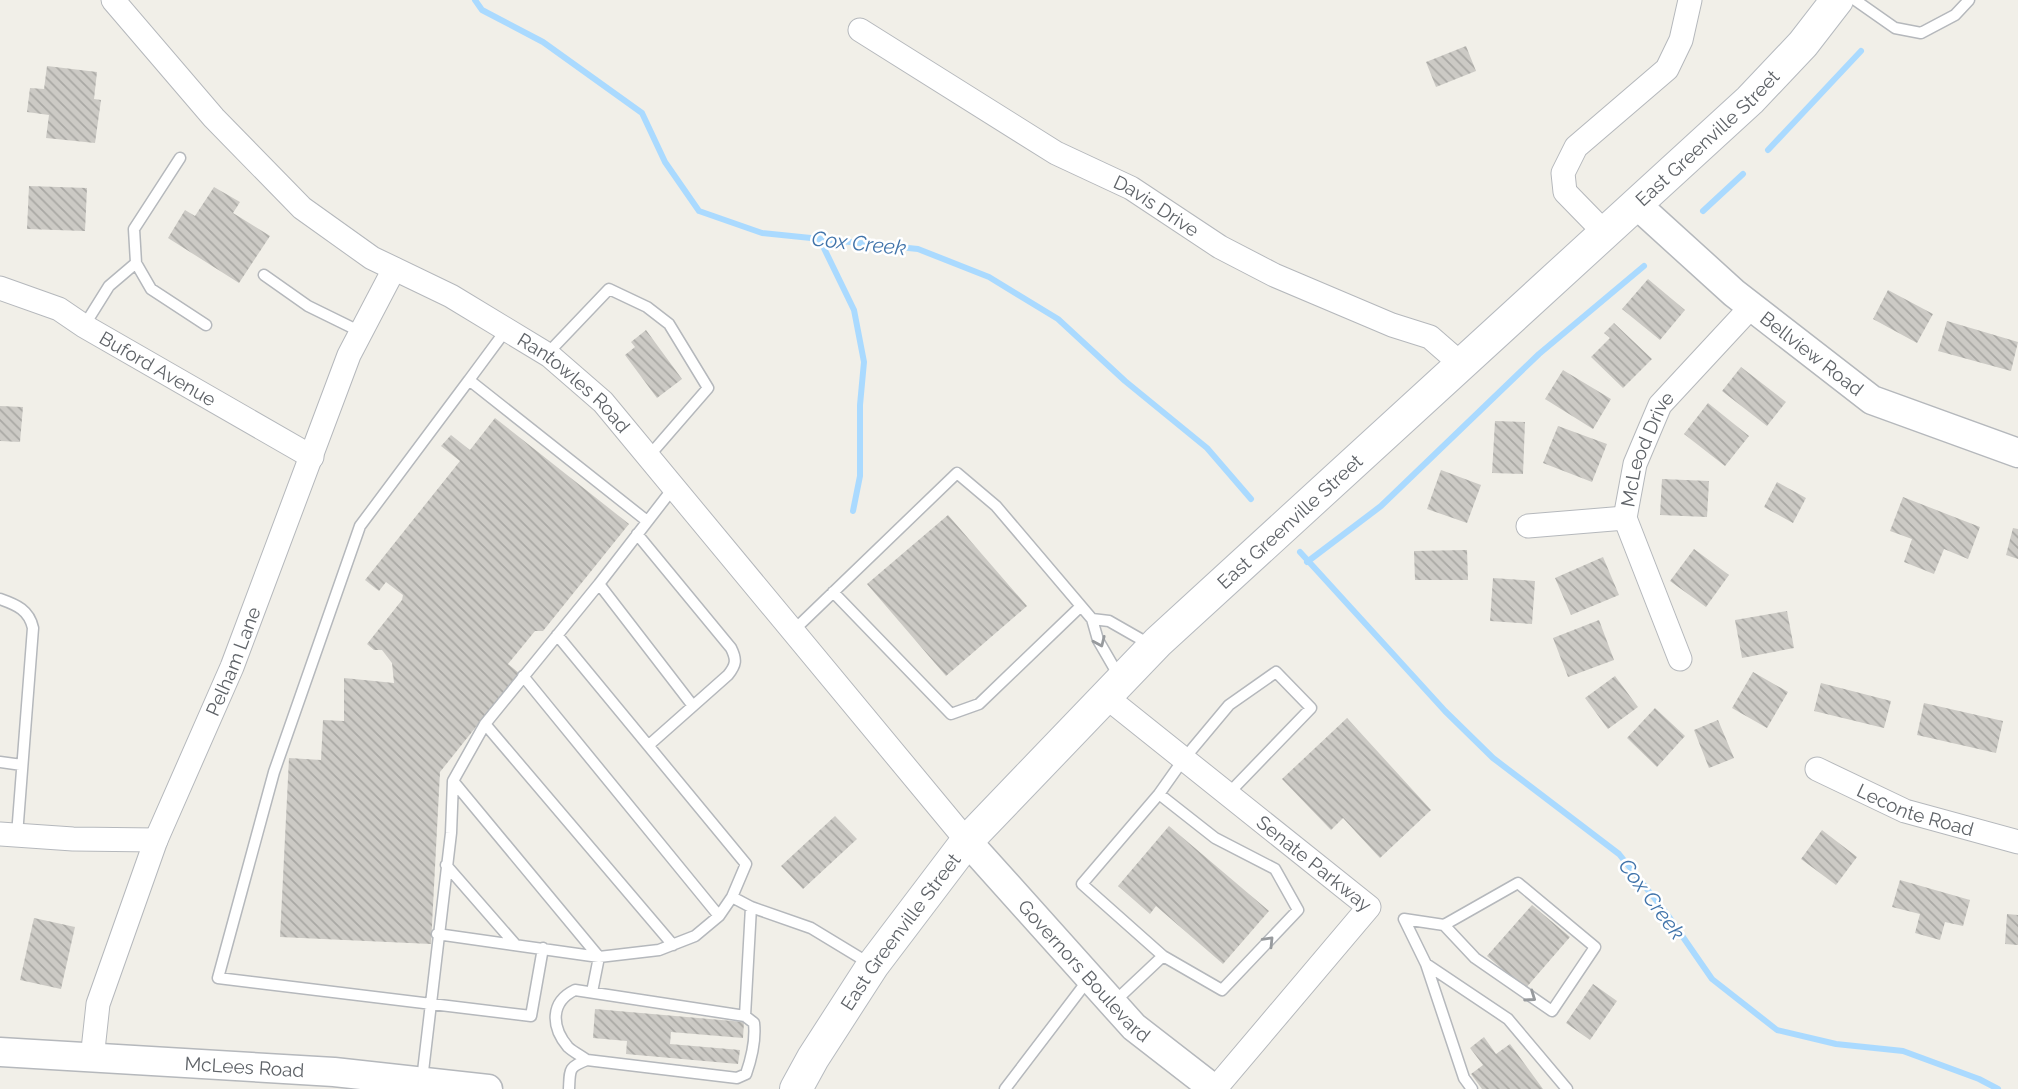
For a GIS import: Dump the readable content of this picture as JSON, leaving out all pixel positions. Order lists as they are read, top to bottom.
{
  "streets": {
    "main road": ["East Greenville Street"],
    "street": [
      "Davis Drive",
      "Bellview Road",
      "Buford Avenue",
      "Rantowles Road",
      "McLeod Drive",
      "Pelham Lane",
      "Leconte Road",
      "Senate Parkway",
      "Governors Boulevard",
      "McLees Road"
    ]
  },
  "crossings": [
    ["East Greenville Street", "Davis Drive"],
    ["East Greenville Street", "Bellview Road"],
    ["East Greenville Street", "Rantowles Road"],
    ["East Greenville Street", "Senate Parkway"],
    ["East Greenville Street", "Governors Boulevard"],
    ["Bellview Road", "McLeod Drive"],
    ["Buford Avenue", "Pelham Lane"],
    ["Rantowles Road", "Pelham Lane"],
    ["Rantowles Road", "Governors Boulevard"],
    ["Pelham Lane", "McLees Road"],
    ["Senate Parkway", "Governors Boulevard"]
  ],
  "water": ["Cox Creek"]
}
